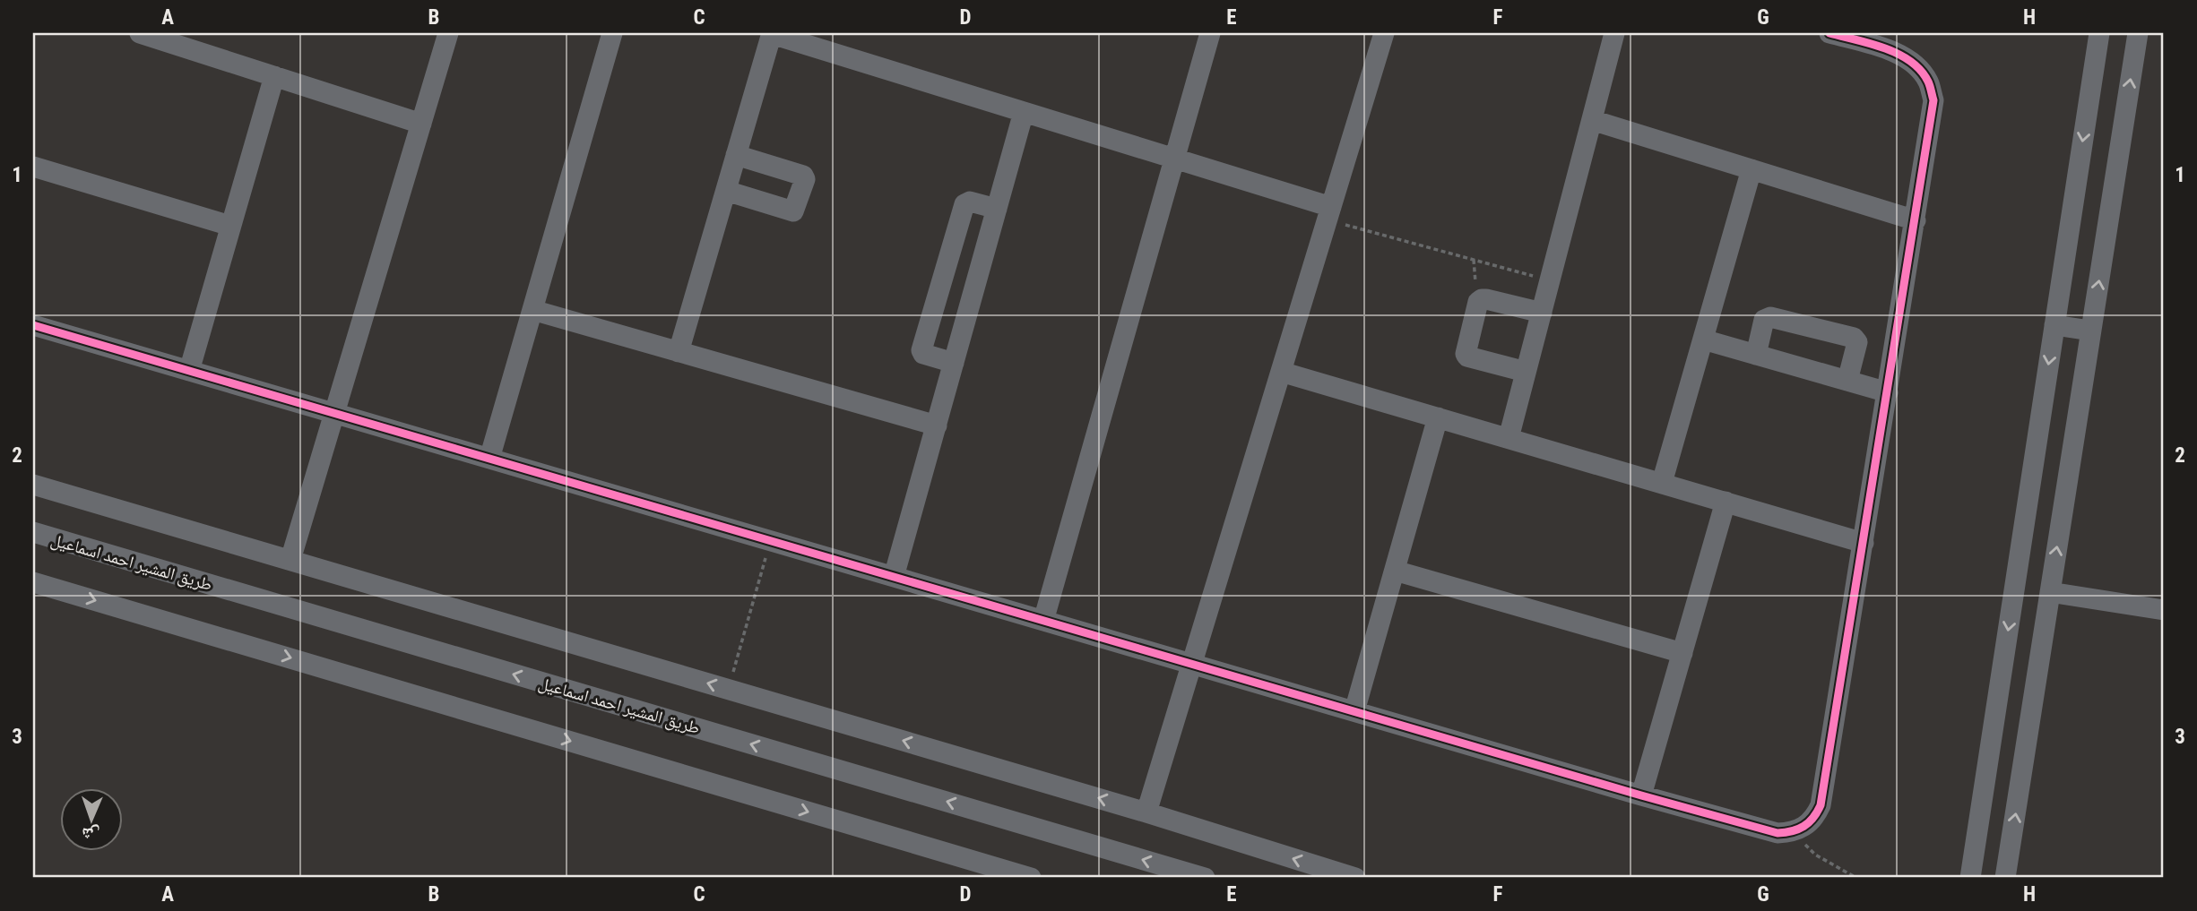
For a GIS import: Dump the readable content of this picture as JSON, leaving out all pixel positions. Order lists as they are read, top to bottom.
{
  "streets": {
    "street": ["طريق المشير احمد اسماعيل"]
  },
  "north": "bottom",
  "grid": {
    "columns": [
      "A",
      "B",
      "C",
      "D",
      "E",
      "F",
      "G",
      "H"
    ],
    "rows": ["1", "2", "3"]
  }
}
